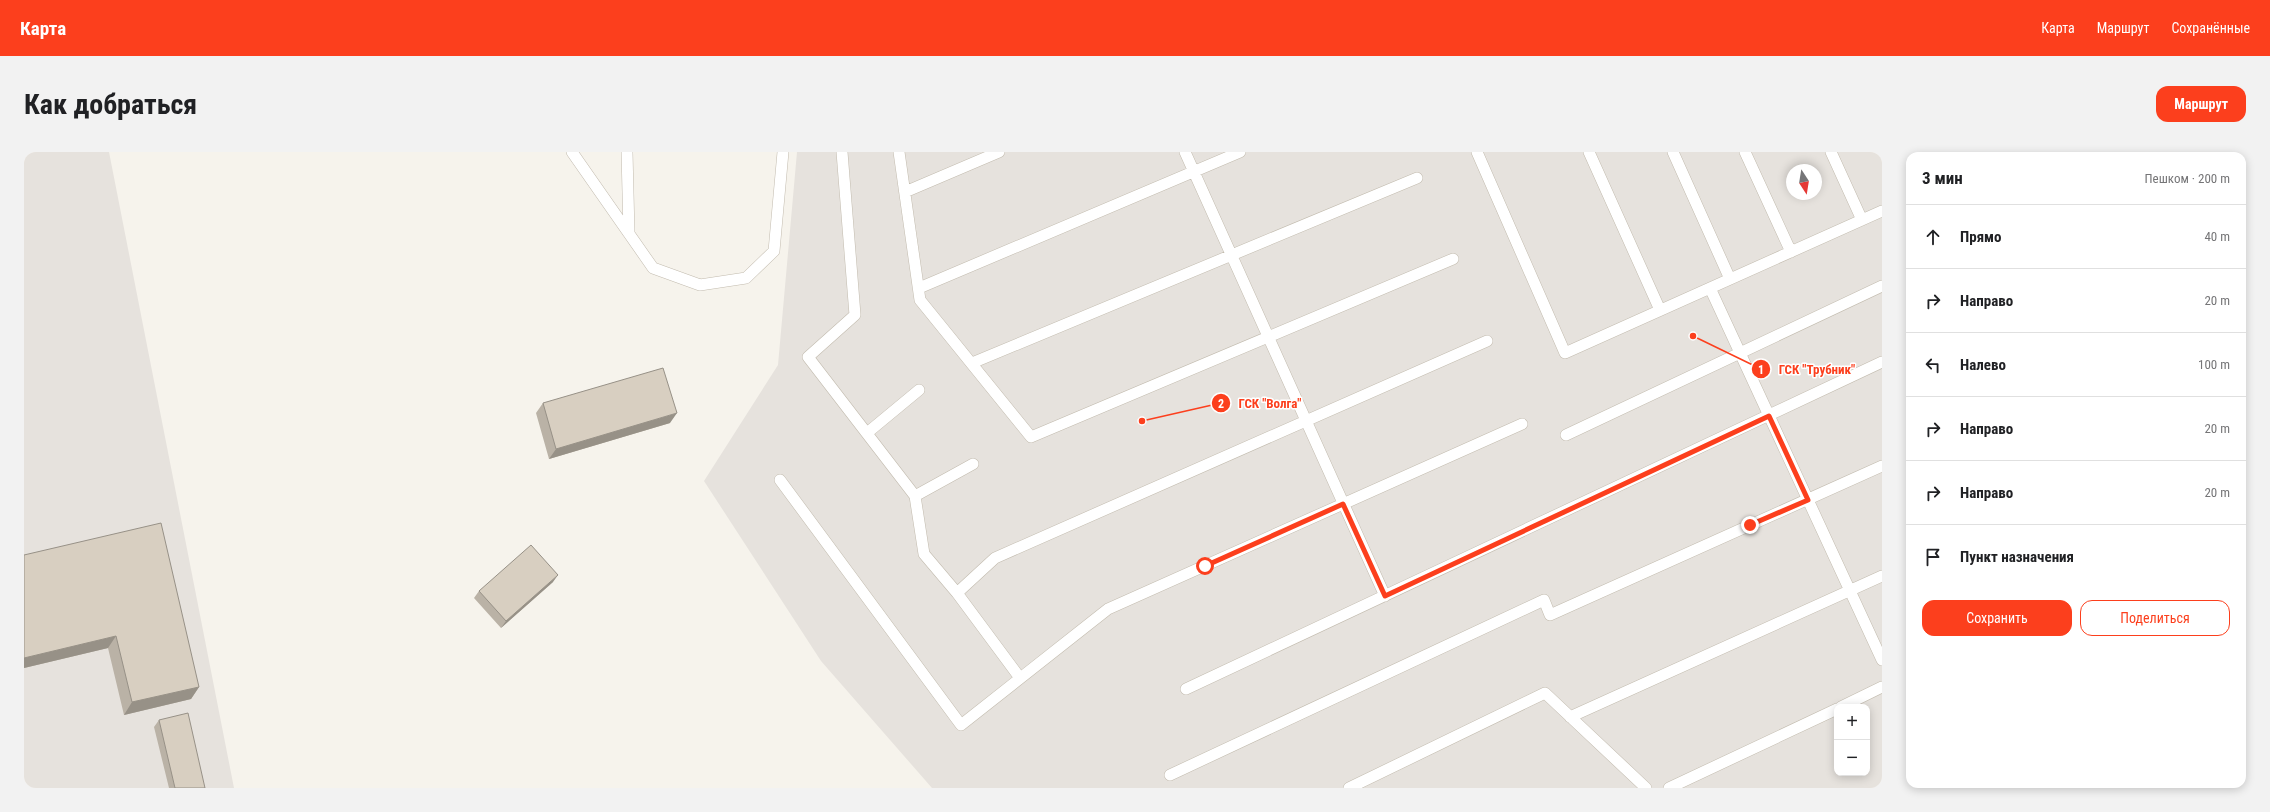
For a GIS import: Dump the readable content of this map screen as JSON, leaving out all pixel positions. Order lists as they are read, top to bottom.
{
  "places": ["ГСК \"Трубник\"", "ГСК \"Волга\""],
  "north": "bottom",
  "page": {
    "header": "Карта",
    "nav": ["Карта", "Маршрут", "Сохранённые"],
    "buttons": [
      "Маршрут",
      ["Сохранить", "Поделиться"]
    ],
    "title": "Как добраться",
    "heading": ["3 мин", "Пешком · 200 m"],
    "list": [
      ["Прямо", "40 m"],
      ["Направо", "20 m"],
      ["Налево", "100 m"],
      ["Направо", "20 m"],
      ["Направо", "20 m"],
      "Пункт назначения"
    ],
    "map_buttons": ["+", "−"]
  }
}
